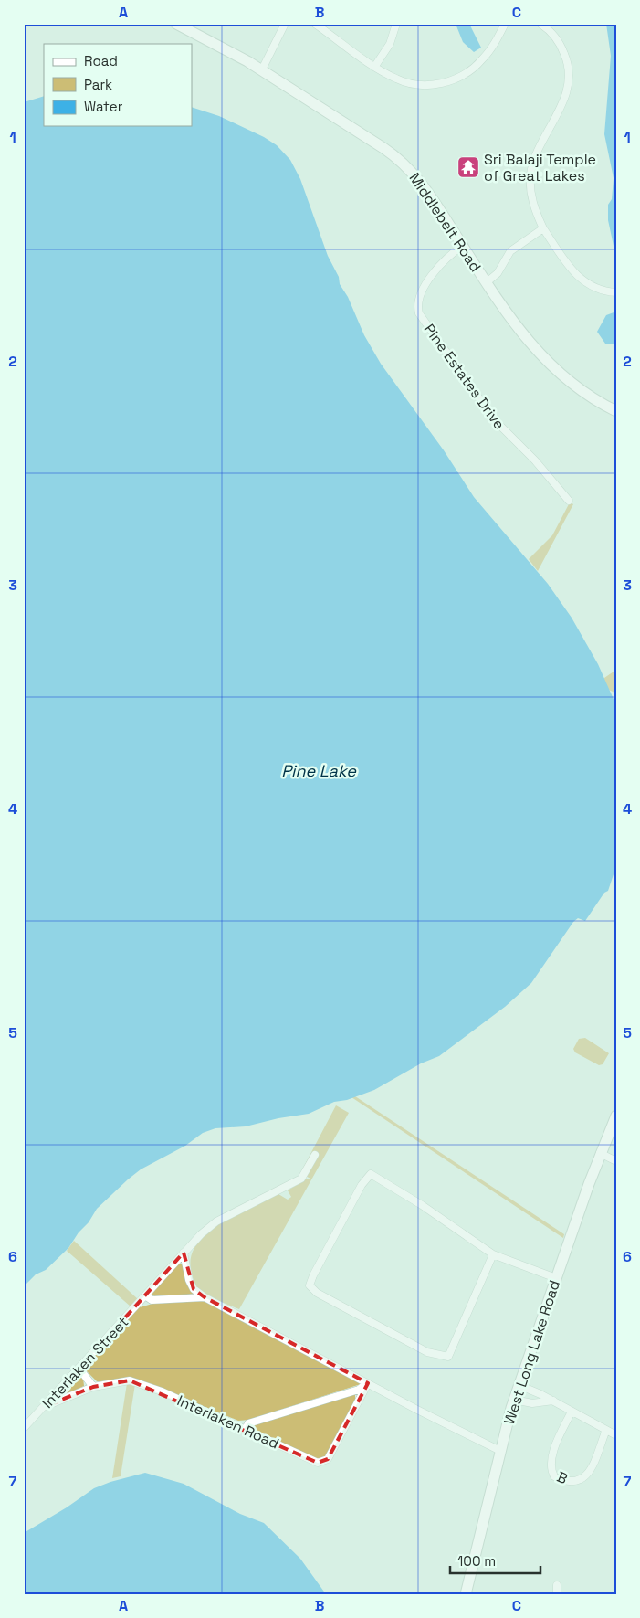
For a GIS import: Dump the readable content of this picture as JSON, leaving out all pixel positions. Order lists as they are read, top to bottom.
{
  "streets": {
    "street": [
      "Middlebelt Road",
      "Pine Estates Drive",
      "West Long Lake Road",
      "Interlaken Street",
      "Interlaken Road",
      "B"
    ]
  },
  "crossings": [
    ["Middlebelt Road", "Pine Estates Drive"],
    ["Interlaken Street", "Interlaken Road"]
  ],
  "water": ["Pine Lake"],
  "places": {
    "temple": ["Sri Balaji Temple of Great Lakes"]
  },
  "legend": ["Road", "Park", "Water"],
  "scale_bar": "100 m",
  "grid": {
    "columns": ["A", "B", "C"],
    "rows": [
      "1",
      "2",
      "3",
      "4",
      "5",
      "6",
      "7"
    ]
  }
}
